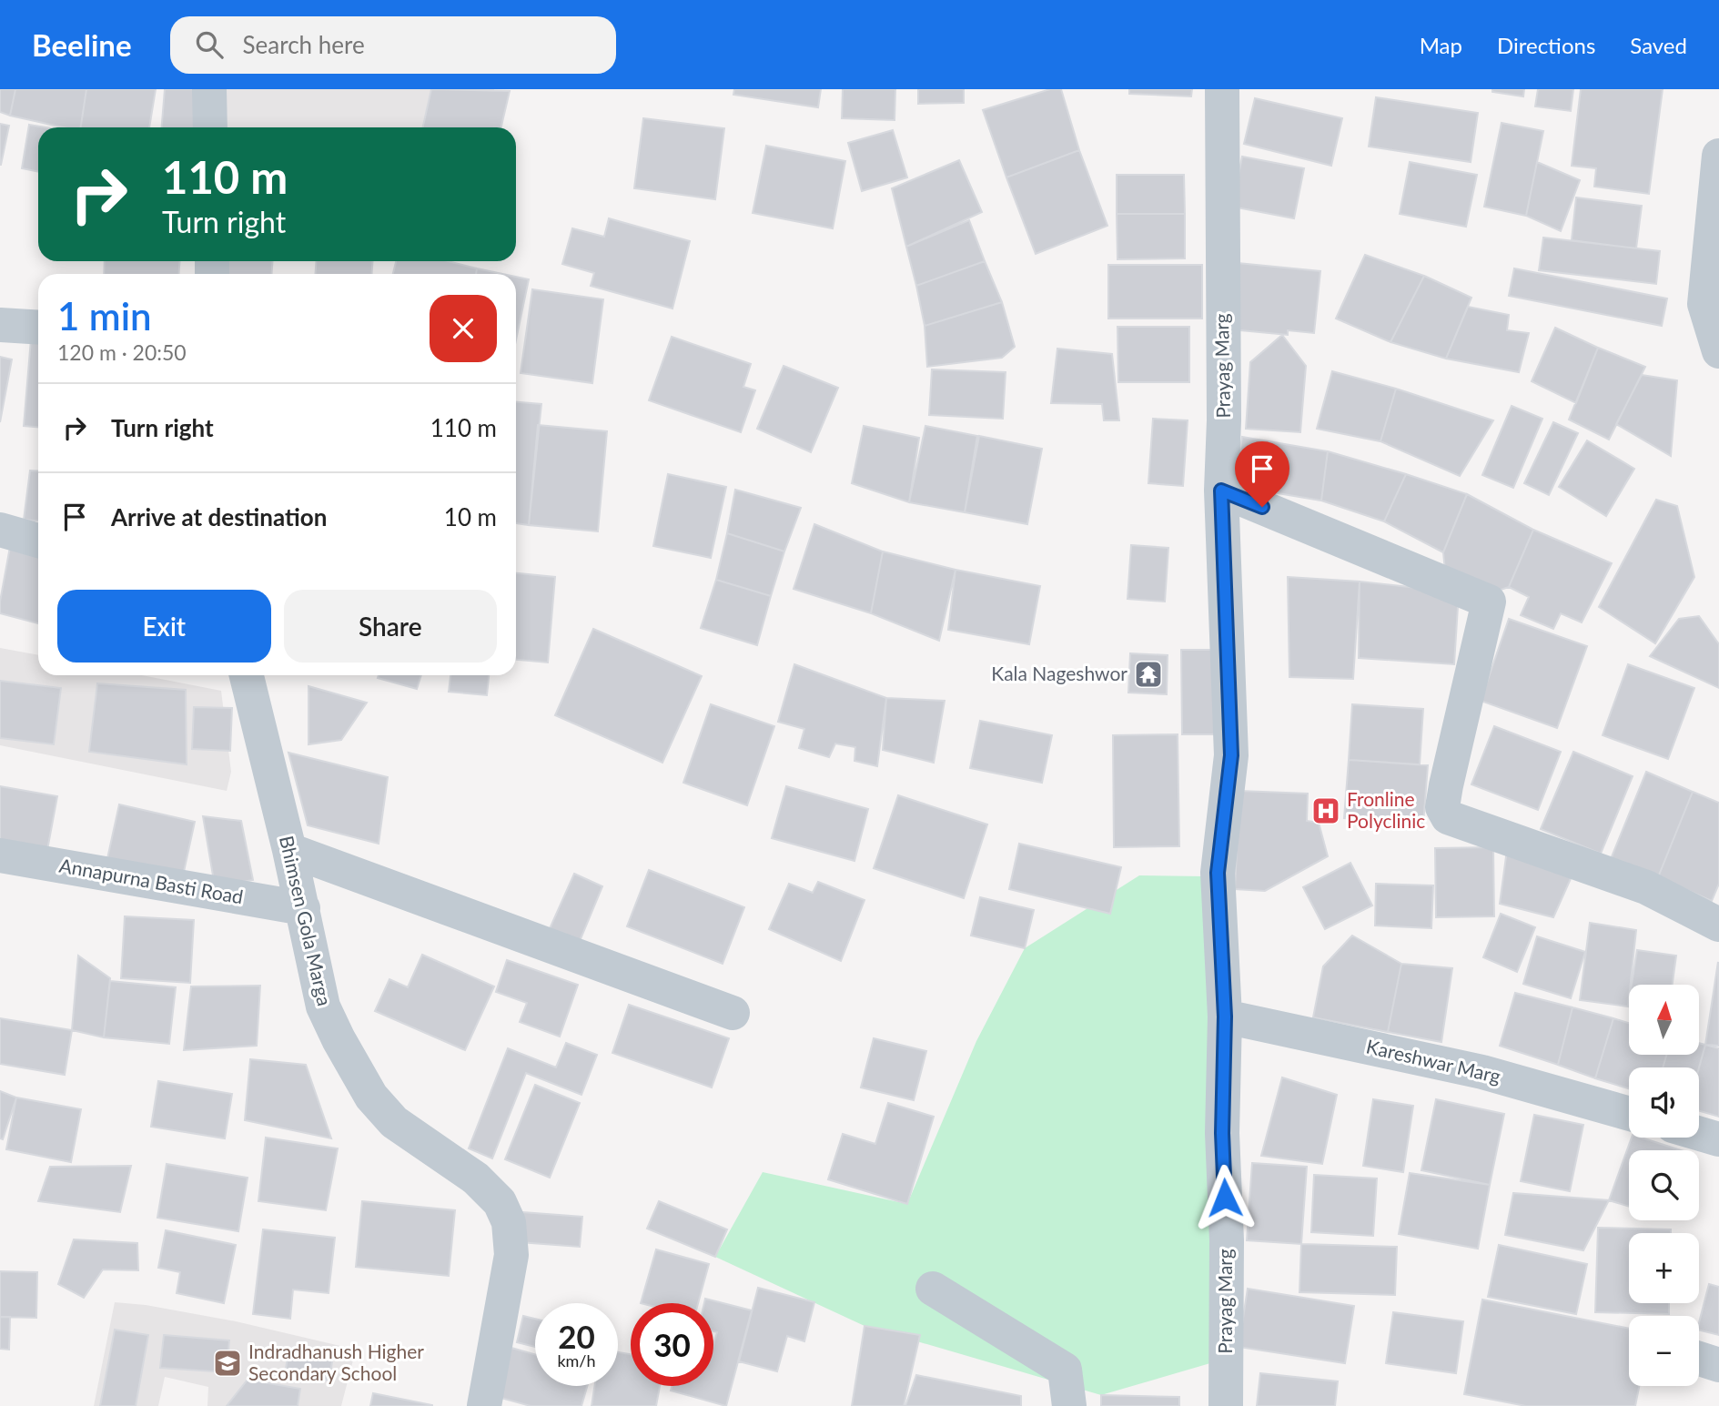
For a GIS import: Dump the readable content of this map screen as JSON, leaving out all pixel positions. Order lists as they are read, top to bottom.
{
  "streets": {
    "street": [
      "Prayag Marg",
      "Annapurna Basti Road",
      "Bhimsen Gola Marga",
      "Kareshwar Marg"
    ]
  },
  "crossings": [
    ["Prayag Marg", "Kareshwar Marg"],
    ["Annapurna Basti Road", "Bhimsen Gola Marga"]
  ],
  "places": {
    "temple": ["Kala Nageshwor"],
    "hospital": ["Fronline Polyclinic"],
    "school or university": ["Indradhanush Higher Secondary School"]
  },
  "north": "top",
  "page": {
    "header": "Beeline",
    "search": "Search here",
    "nav": ["Map", "Directions", "Saved"],
    "turn": ["110 m", "Turn right"],
    "heading": ["1 min", "120 m · 20:50"],
    "list": [
      {
        "name": "Turn right",
        "value": "110 m"
      },
      {
        "name": "Arrive at destination",
        "value": "10 m"
      }
    ],
    "buttons": ["Exit", "Share"],
    "map_buttons": ["+", "−"],
    "speed": "20 km/h",
    "limit": "30"
  }
}
